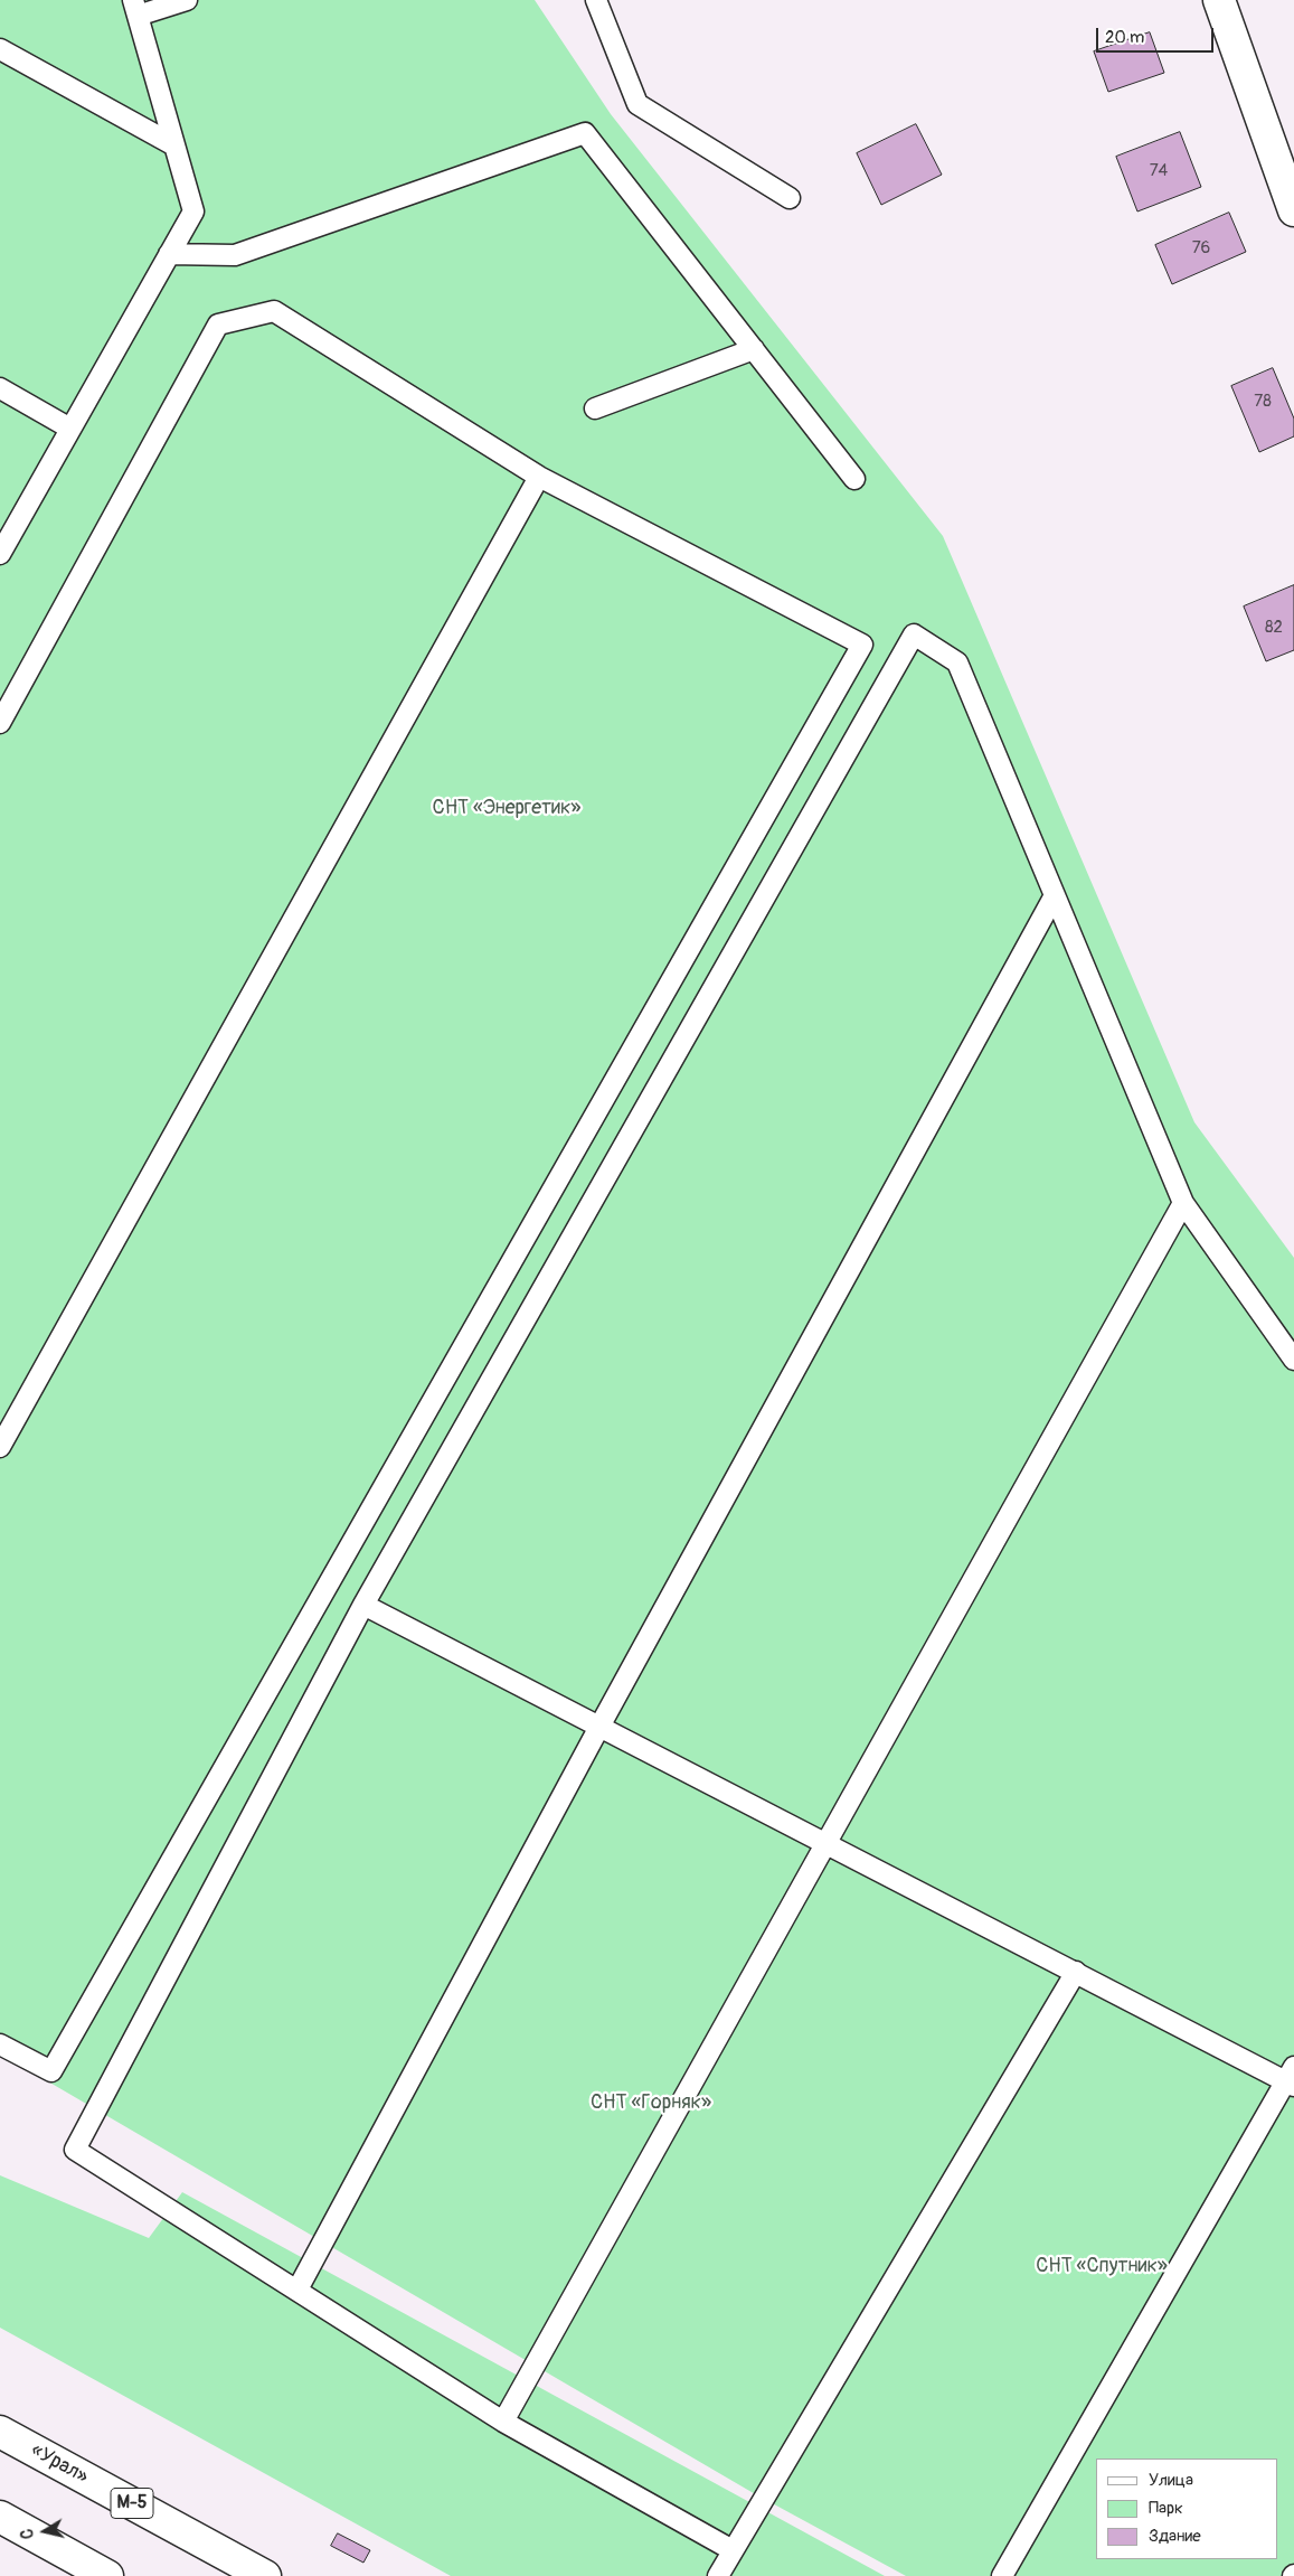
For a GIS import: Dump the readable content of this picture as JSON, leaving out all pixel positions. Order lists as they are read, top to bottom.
{
  "streets": {
    "main road": ["«Урал»", "М-5"]
  },
  "parks": ["СНТ «Энергетик»", "СНТ «Горняк»", "СНТ «Спутник»"],
  "house_numbers": [
    "74",
    "76",
    "78",
    "82"
  ],
  "legend": ["Улица", "Парк", "Здание"],
  "scale_bar": "20 m",
  "north": "left"
}
